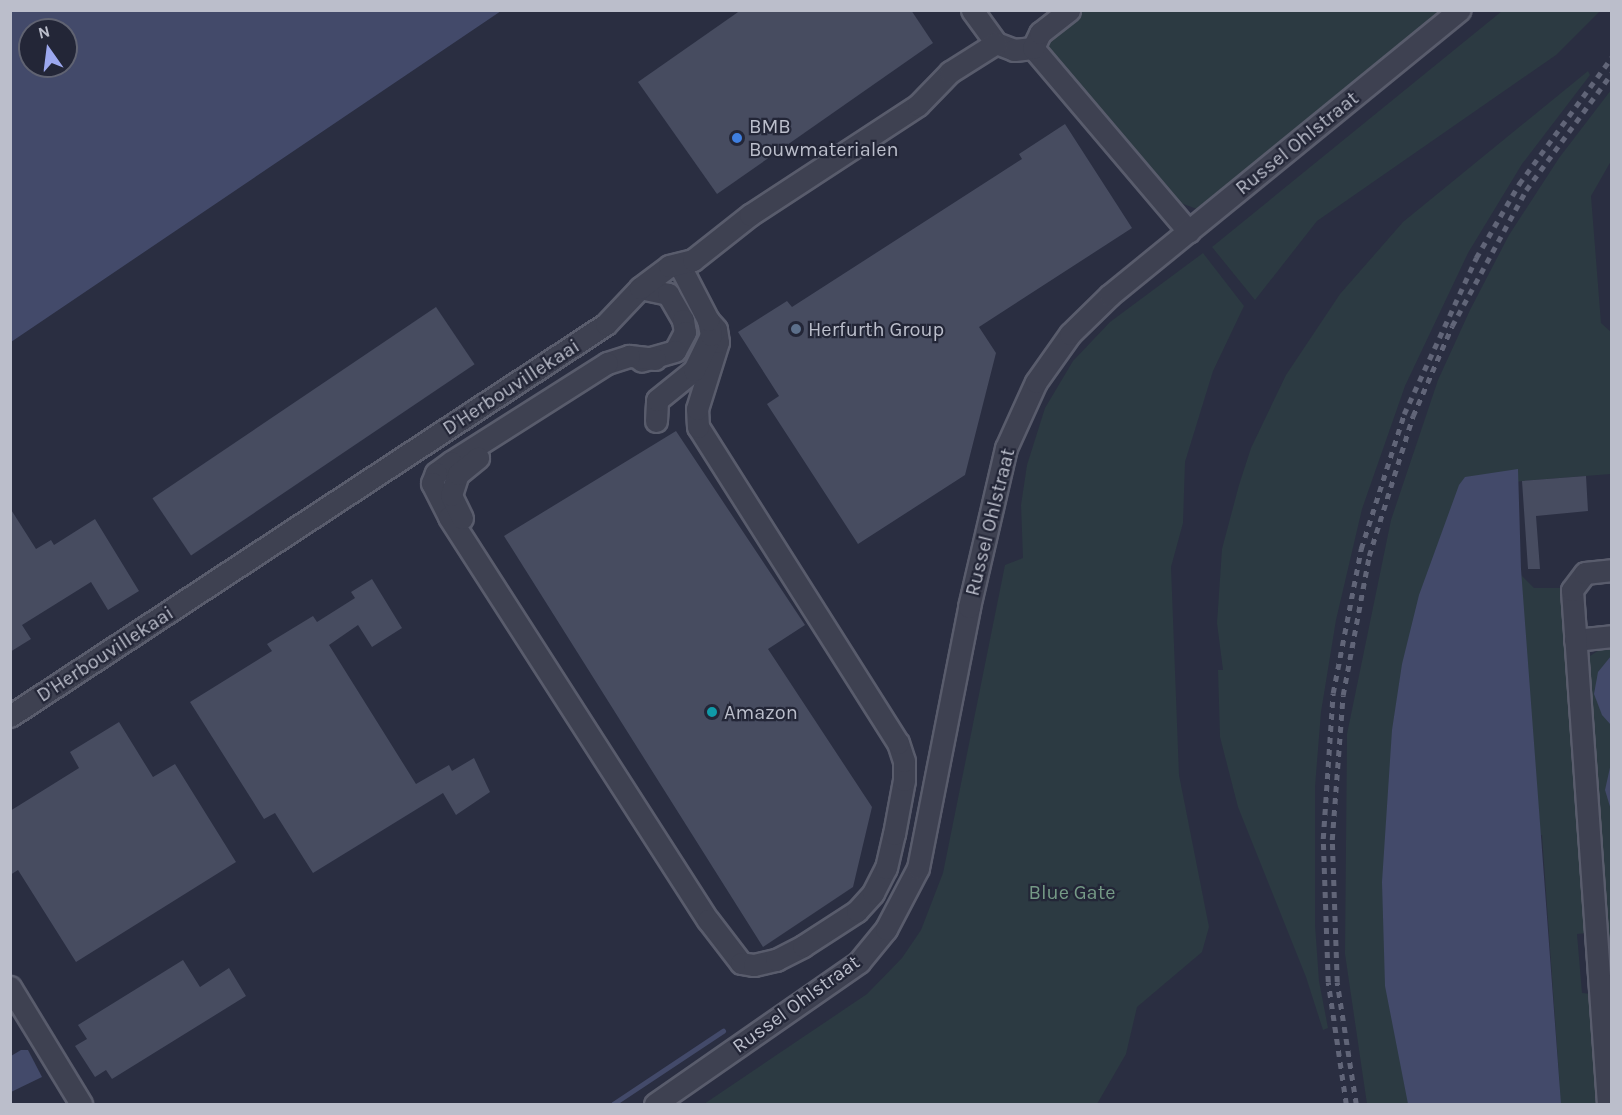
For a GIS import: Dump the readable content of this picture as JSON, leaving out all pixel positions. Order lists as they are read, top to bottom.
{
  "streets": {
    "street": ["Russel Ohlstraat", "D'Herbouvillekaai"]
  },
  "parks": ["Blue Gate"],
  "places": ["BMB Bouwmaterialen", "Herfurth Group", "Amazon"],
  "north": "top"
}
